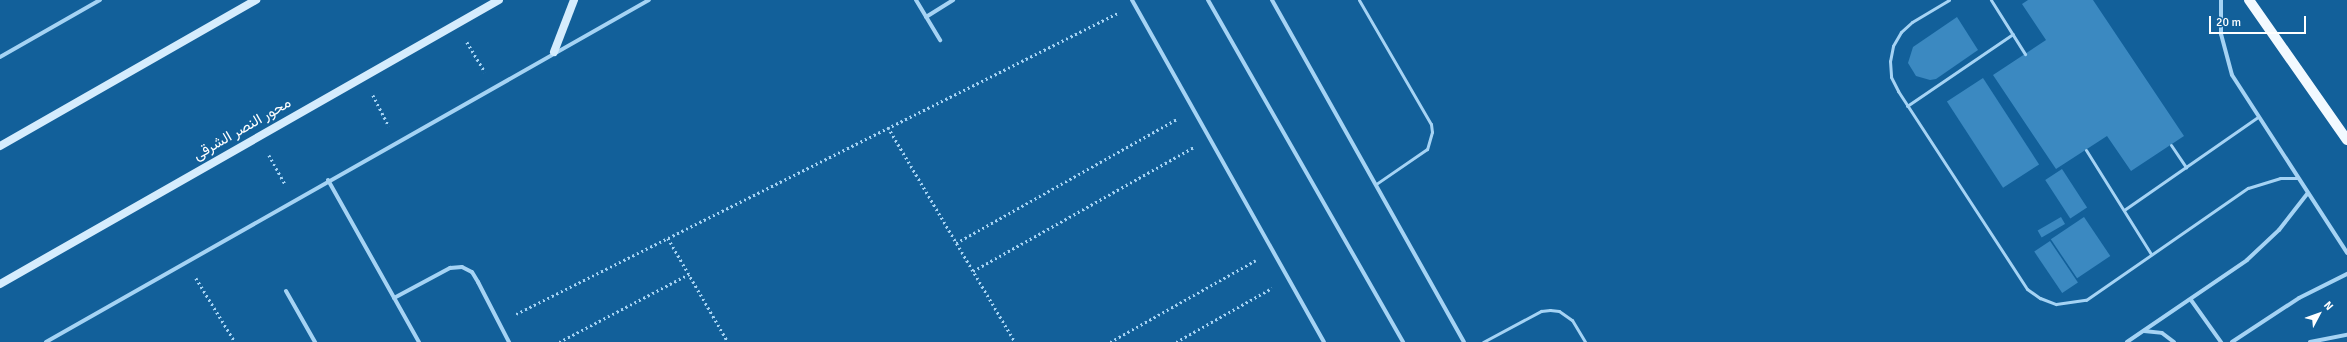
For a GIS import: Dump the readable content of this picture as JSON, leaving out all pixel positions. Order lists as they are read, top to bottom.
{
  "streets": {
    "street": ["محور النصر الشرقى"]
  },
  "scale_bar": "20 m",
  "north": "top right"
}
